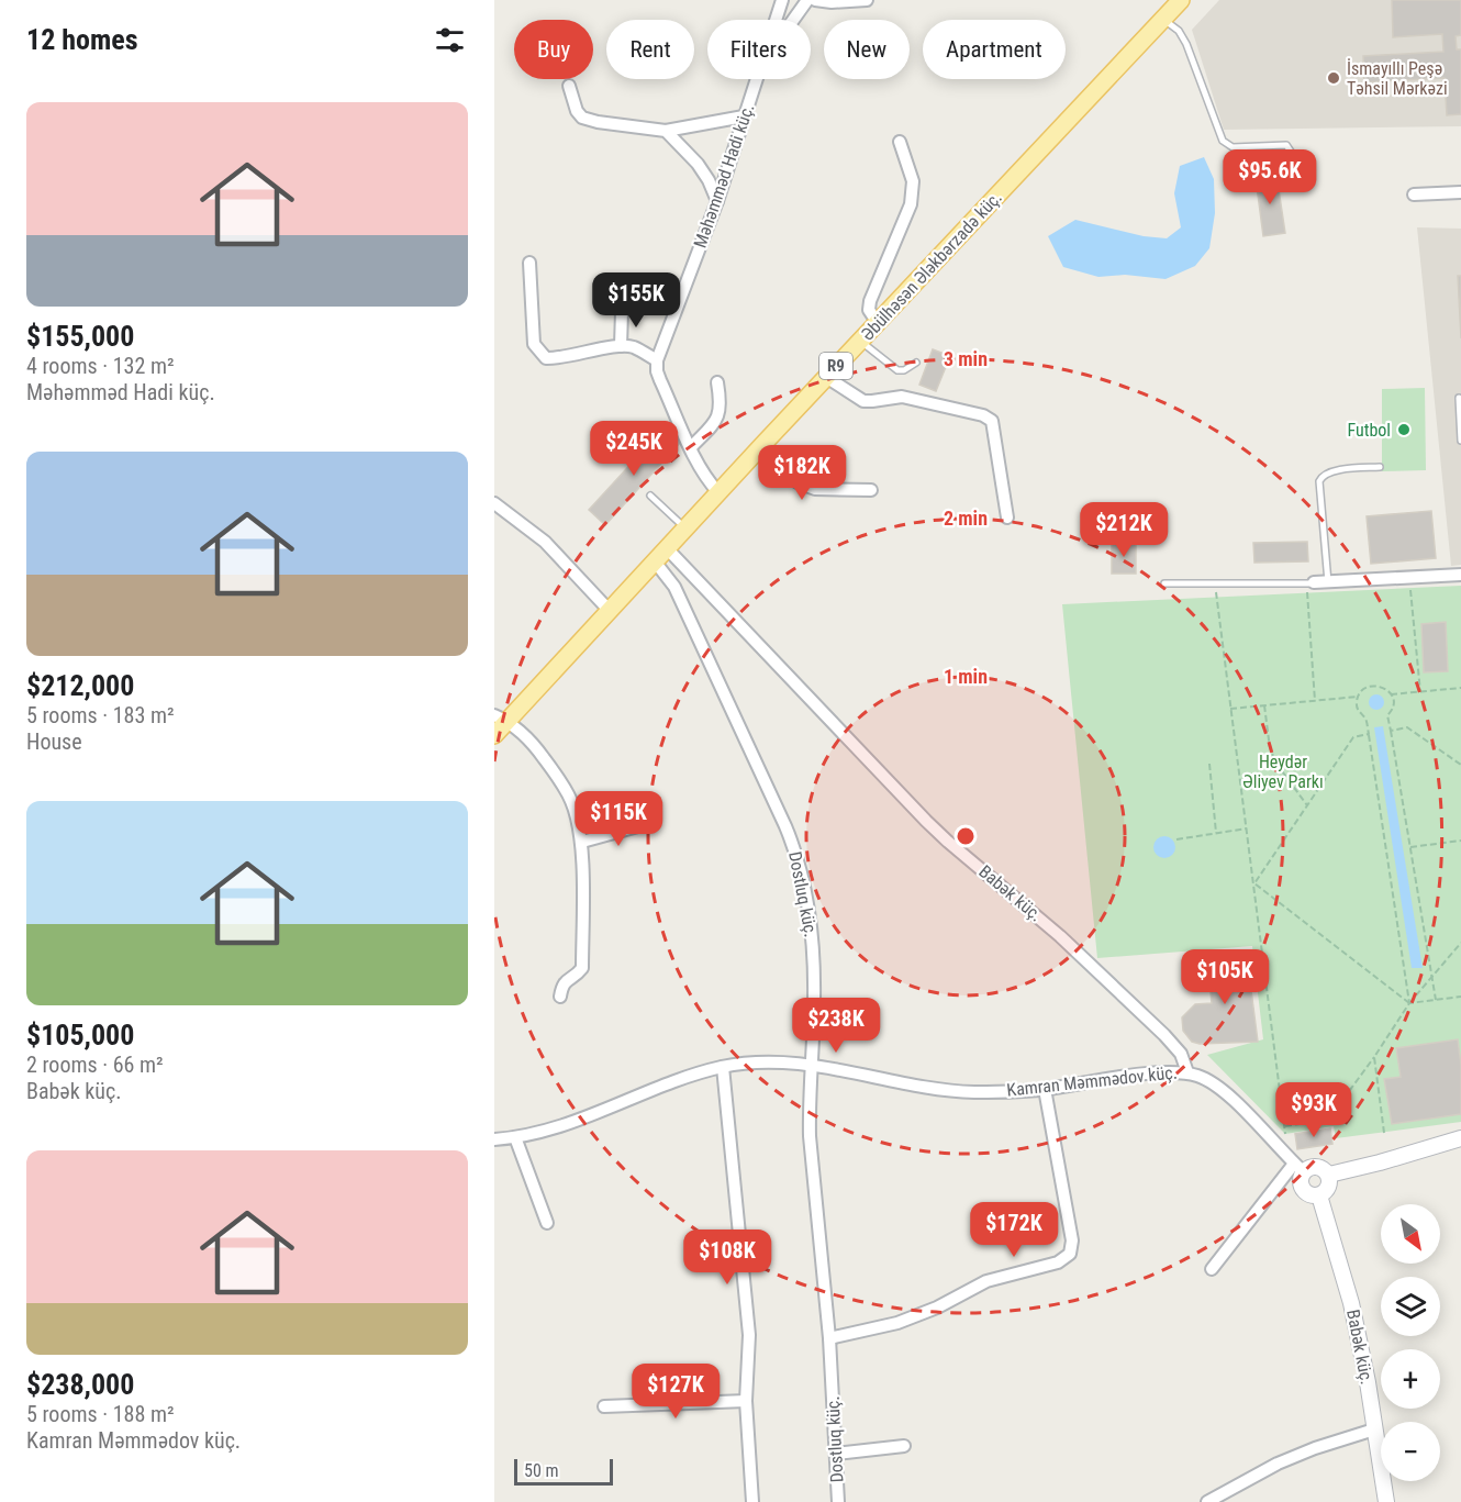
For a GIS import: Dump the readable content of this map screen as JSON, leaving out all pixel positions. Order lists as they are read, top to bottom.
{
  "streets": {
    "main road": ["Əbülhəsən Ələkbərzadə küç.", "R9"],
    "street": [
      "Məhəmməd Hadi küç.",
      "Babək küç.",
      "Dostluq küç.",
      "Kamran Məmmədov küç."
    ]
  },
  "crossings": [
    ["Əbülhəsən Ələkbərzadə küç.", "Babək küç."],
    ["Əbülhəsən Ələkbərzadə küç.", "Dostluq küç."],
    ["Babək küç.", "Kamran Məmmədov küç."],
    ["Dostluq küç.", "Kamran Məmmədov küç."]
  ],
  "parks": ["Heydər Əliyev Parkı"],
  "places": ["İsmayıllı Peşə Təhsil Mərkəzi", "Futbol"],
  "scale_bar": "50 m",
  "north": "bottom right",
  "page": {
    "heading": "12 homes",
    "chip": [
      "Buy",
      "Rent",
      "Filters",
      "New",
      "Apartment"
    ],
    "list": [
      {
        "name": "$155,000",
        "note": "4 rooms · 132 m² · Məhəmməd Hadi küç."
      },
      {
        "name": "$212,000",
        "note": "5 rooms · 183 m² · House"
      },
      {
        "name": "$105,000",
        "note": "2 rooms · 66 m² · Babək küç."
      },
      {
        "name": "$238,000",
        "note": "5 rooms · 188 m² · Kamran Məmmədov küç."
      }
    ],
    "price": [
      "$95.6K",
      "$155K",
      "$245K",
      "$182K",
      "$212K",
      "$115K",
      "$105K",
      "$238K",
      "$93K",
      "$172K",
      "$108K",
      "$127K"
    ],
    "map_buttons": ["+", "−"],
    "scale": "50 m"
  },
  "rings": ["3 min", "2 min", "1 min"]
}
